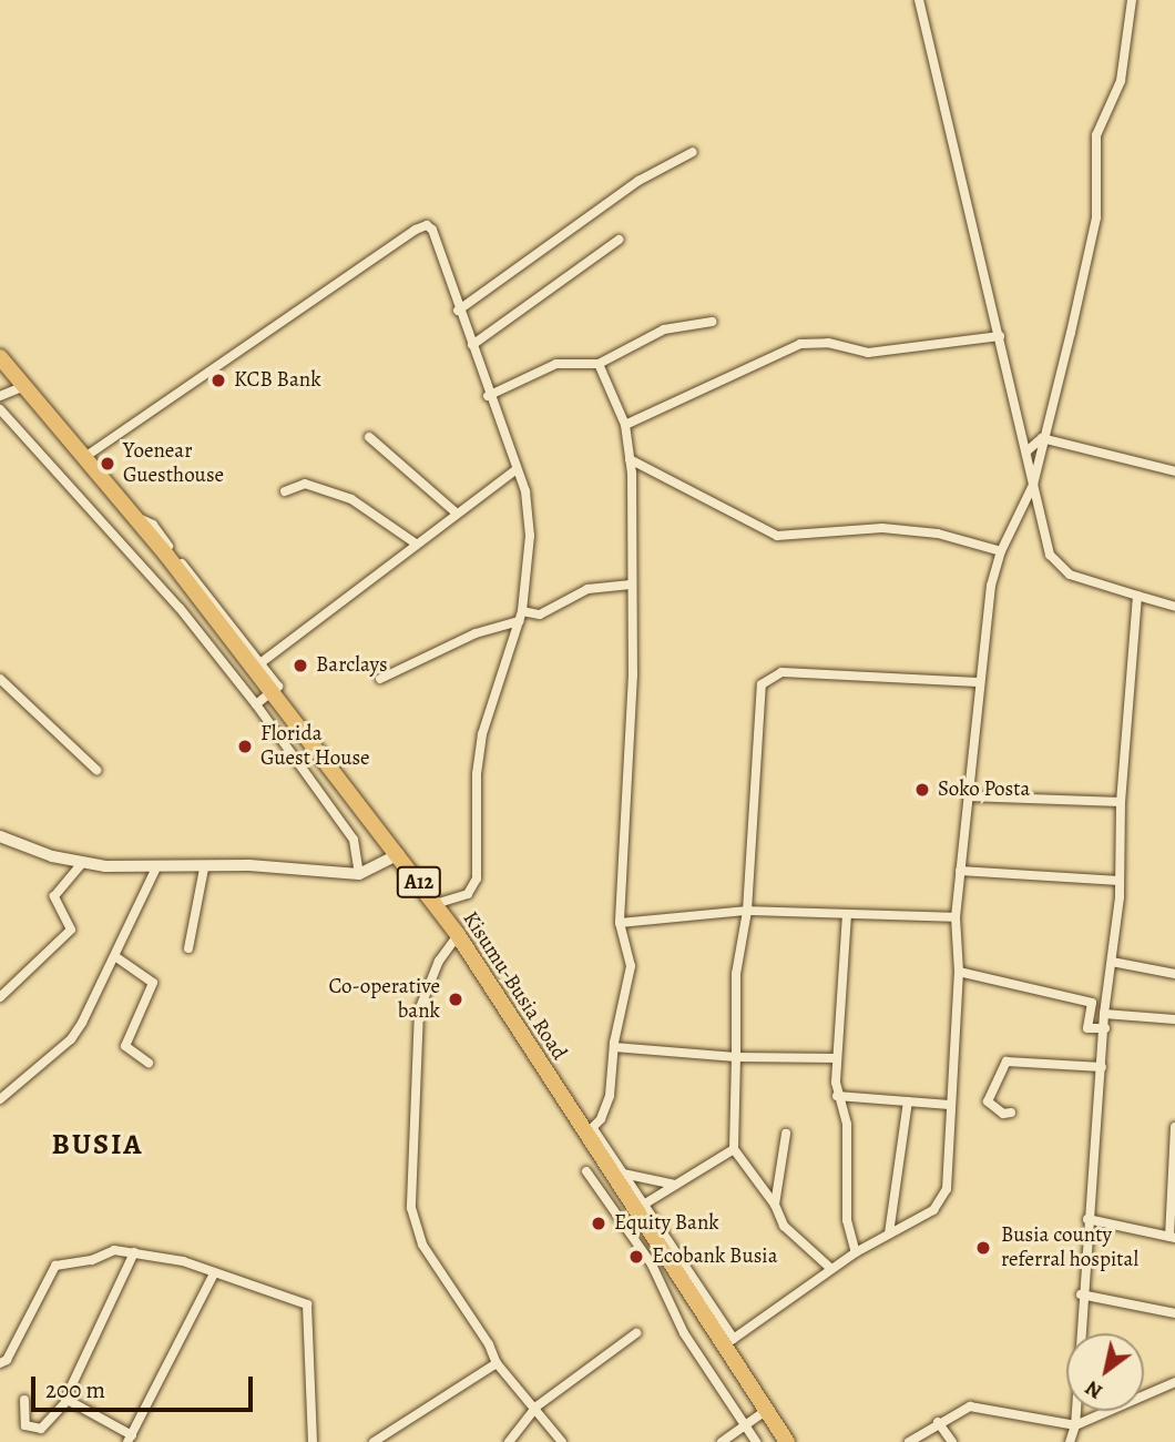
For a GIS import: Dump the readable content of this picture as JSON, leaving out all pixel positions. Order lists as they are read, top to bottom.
{
  "streets": {
    "highway": ["A12", "Kisumu-Busia Road"]
  },
  "districts": ["BUSIA"],
  "places": [
    "KCB Bank",
    "Yoenear Guesthouse",
    "Barclays",
    "Florida Guest House",
    "Soko Posta",
    "Co-operative bank",
    "Equity Bank",
    "Busia county referral hospital",
    "Ecobank Busia"
  ],
  "scale_bar": "200 m",
  "north": "bottom left"
}
